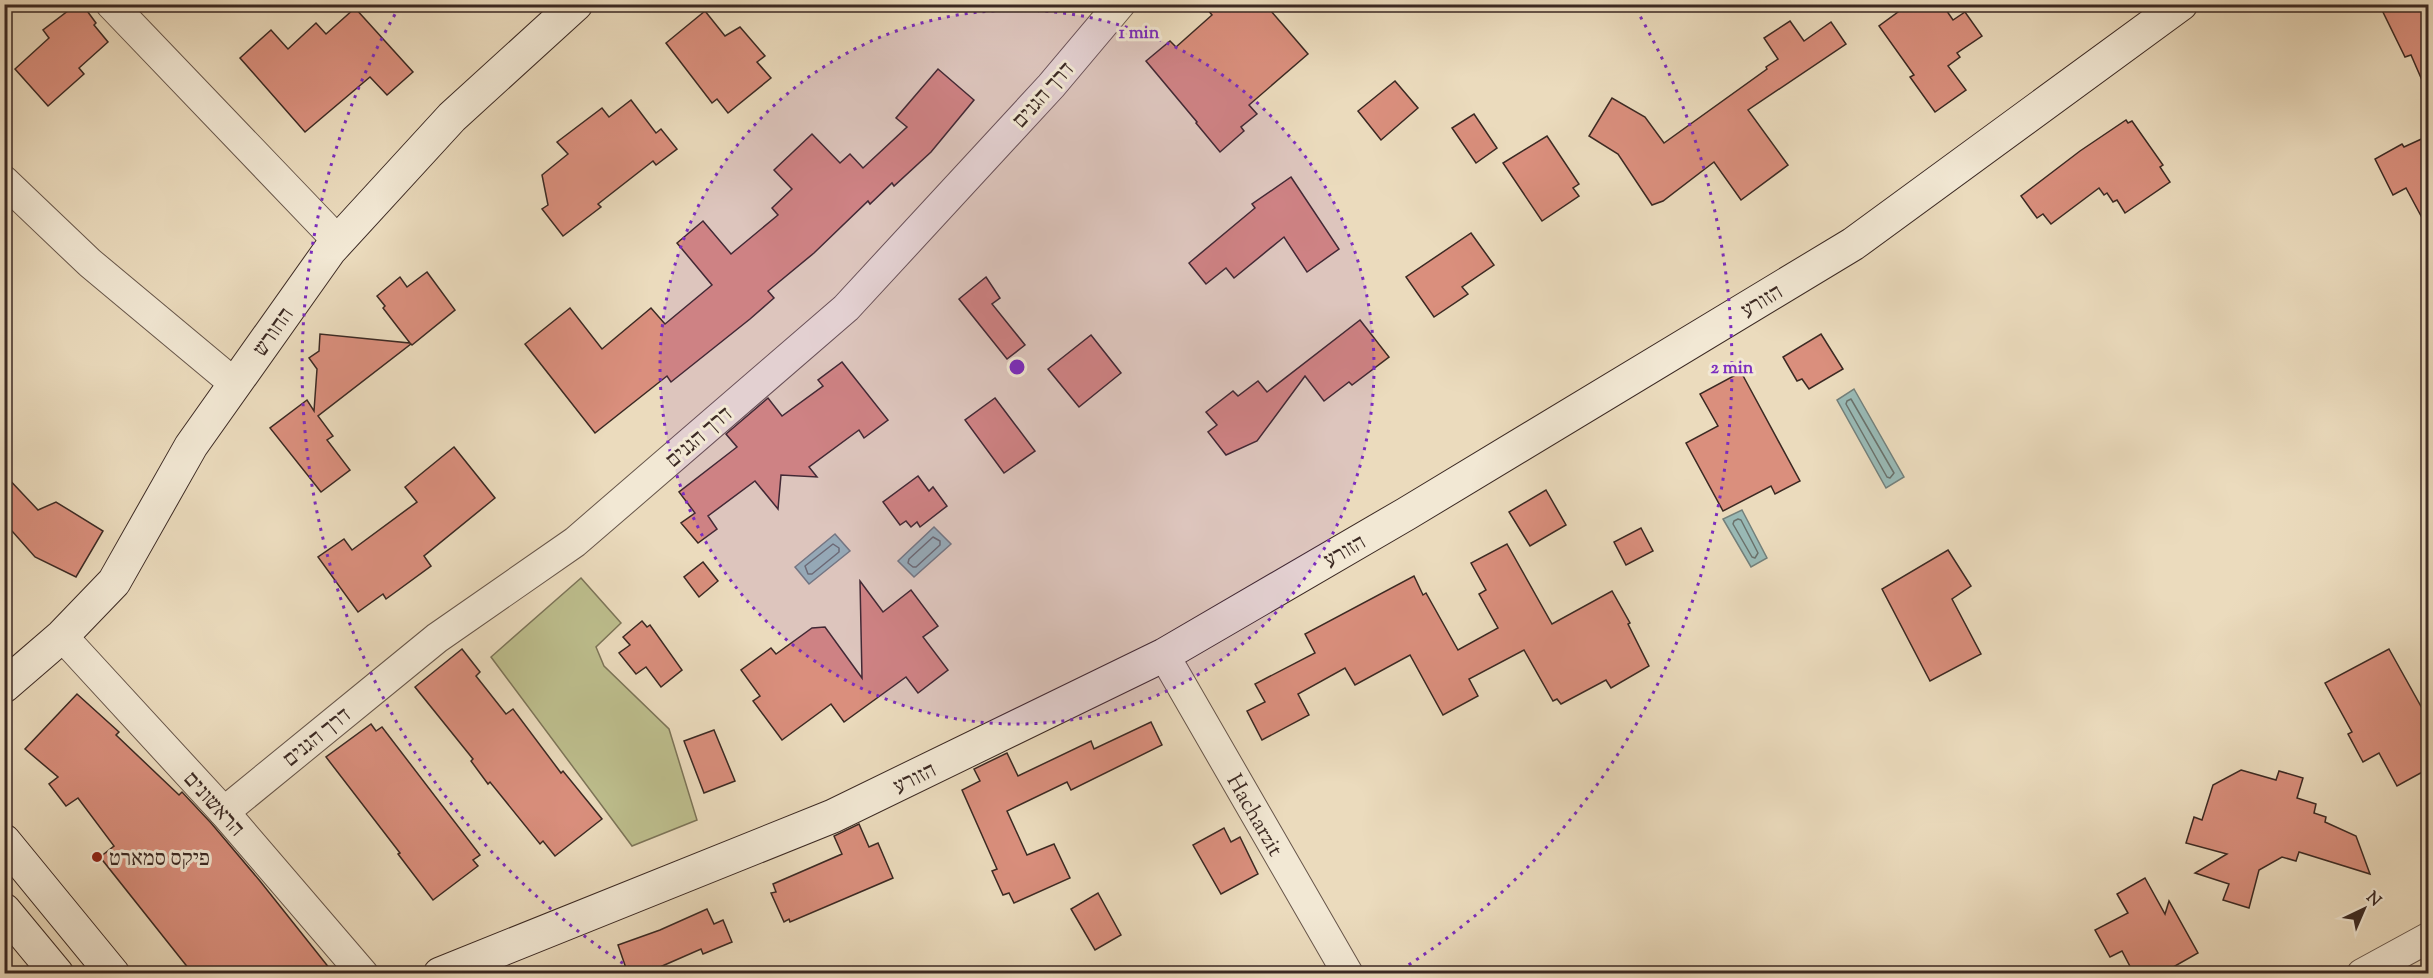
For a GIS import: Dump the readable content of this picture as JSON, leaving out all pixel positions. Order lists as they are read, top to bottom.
{
  "streets": {
    "street": [
      "דרך הגנים",
      "הזורע",
      "החורש",
      "הראשונים",
      "Hacharzit"
    ]
  },
  "crossings": [
    ["דרך הגנים", "הראשונים"],
    ["הזורע", "Hacharzit"],
    ["החורש", "הראשונים"]
  ],
  "places": ["פיקס סמארט"],
  "north": "top right",
  "rings": ["1 min", "2 min"]
}
